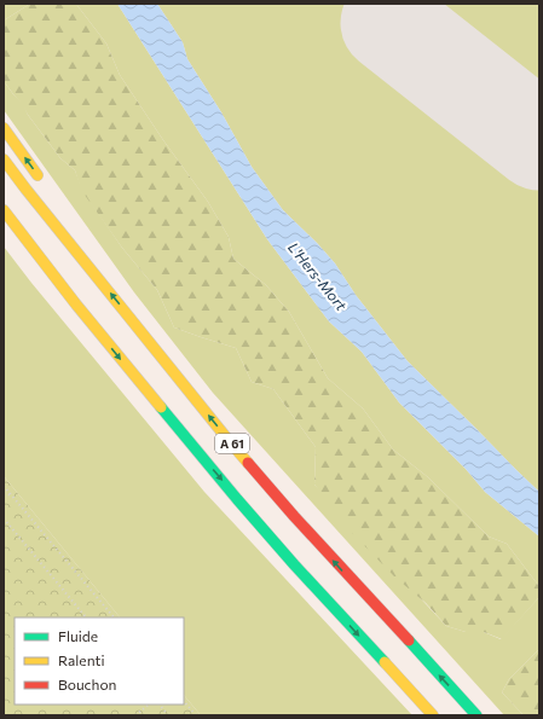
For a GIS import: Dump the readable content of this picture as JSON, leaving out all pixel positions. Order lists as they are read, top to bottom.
{
  "streets": {
    "highway": ["A 61"]
  },
  "water": ["L'Hers-Mort"],
  "legend": ["Fluide", "Ralenti", "Bouchon"]
}
